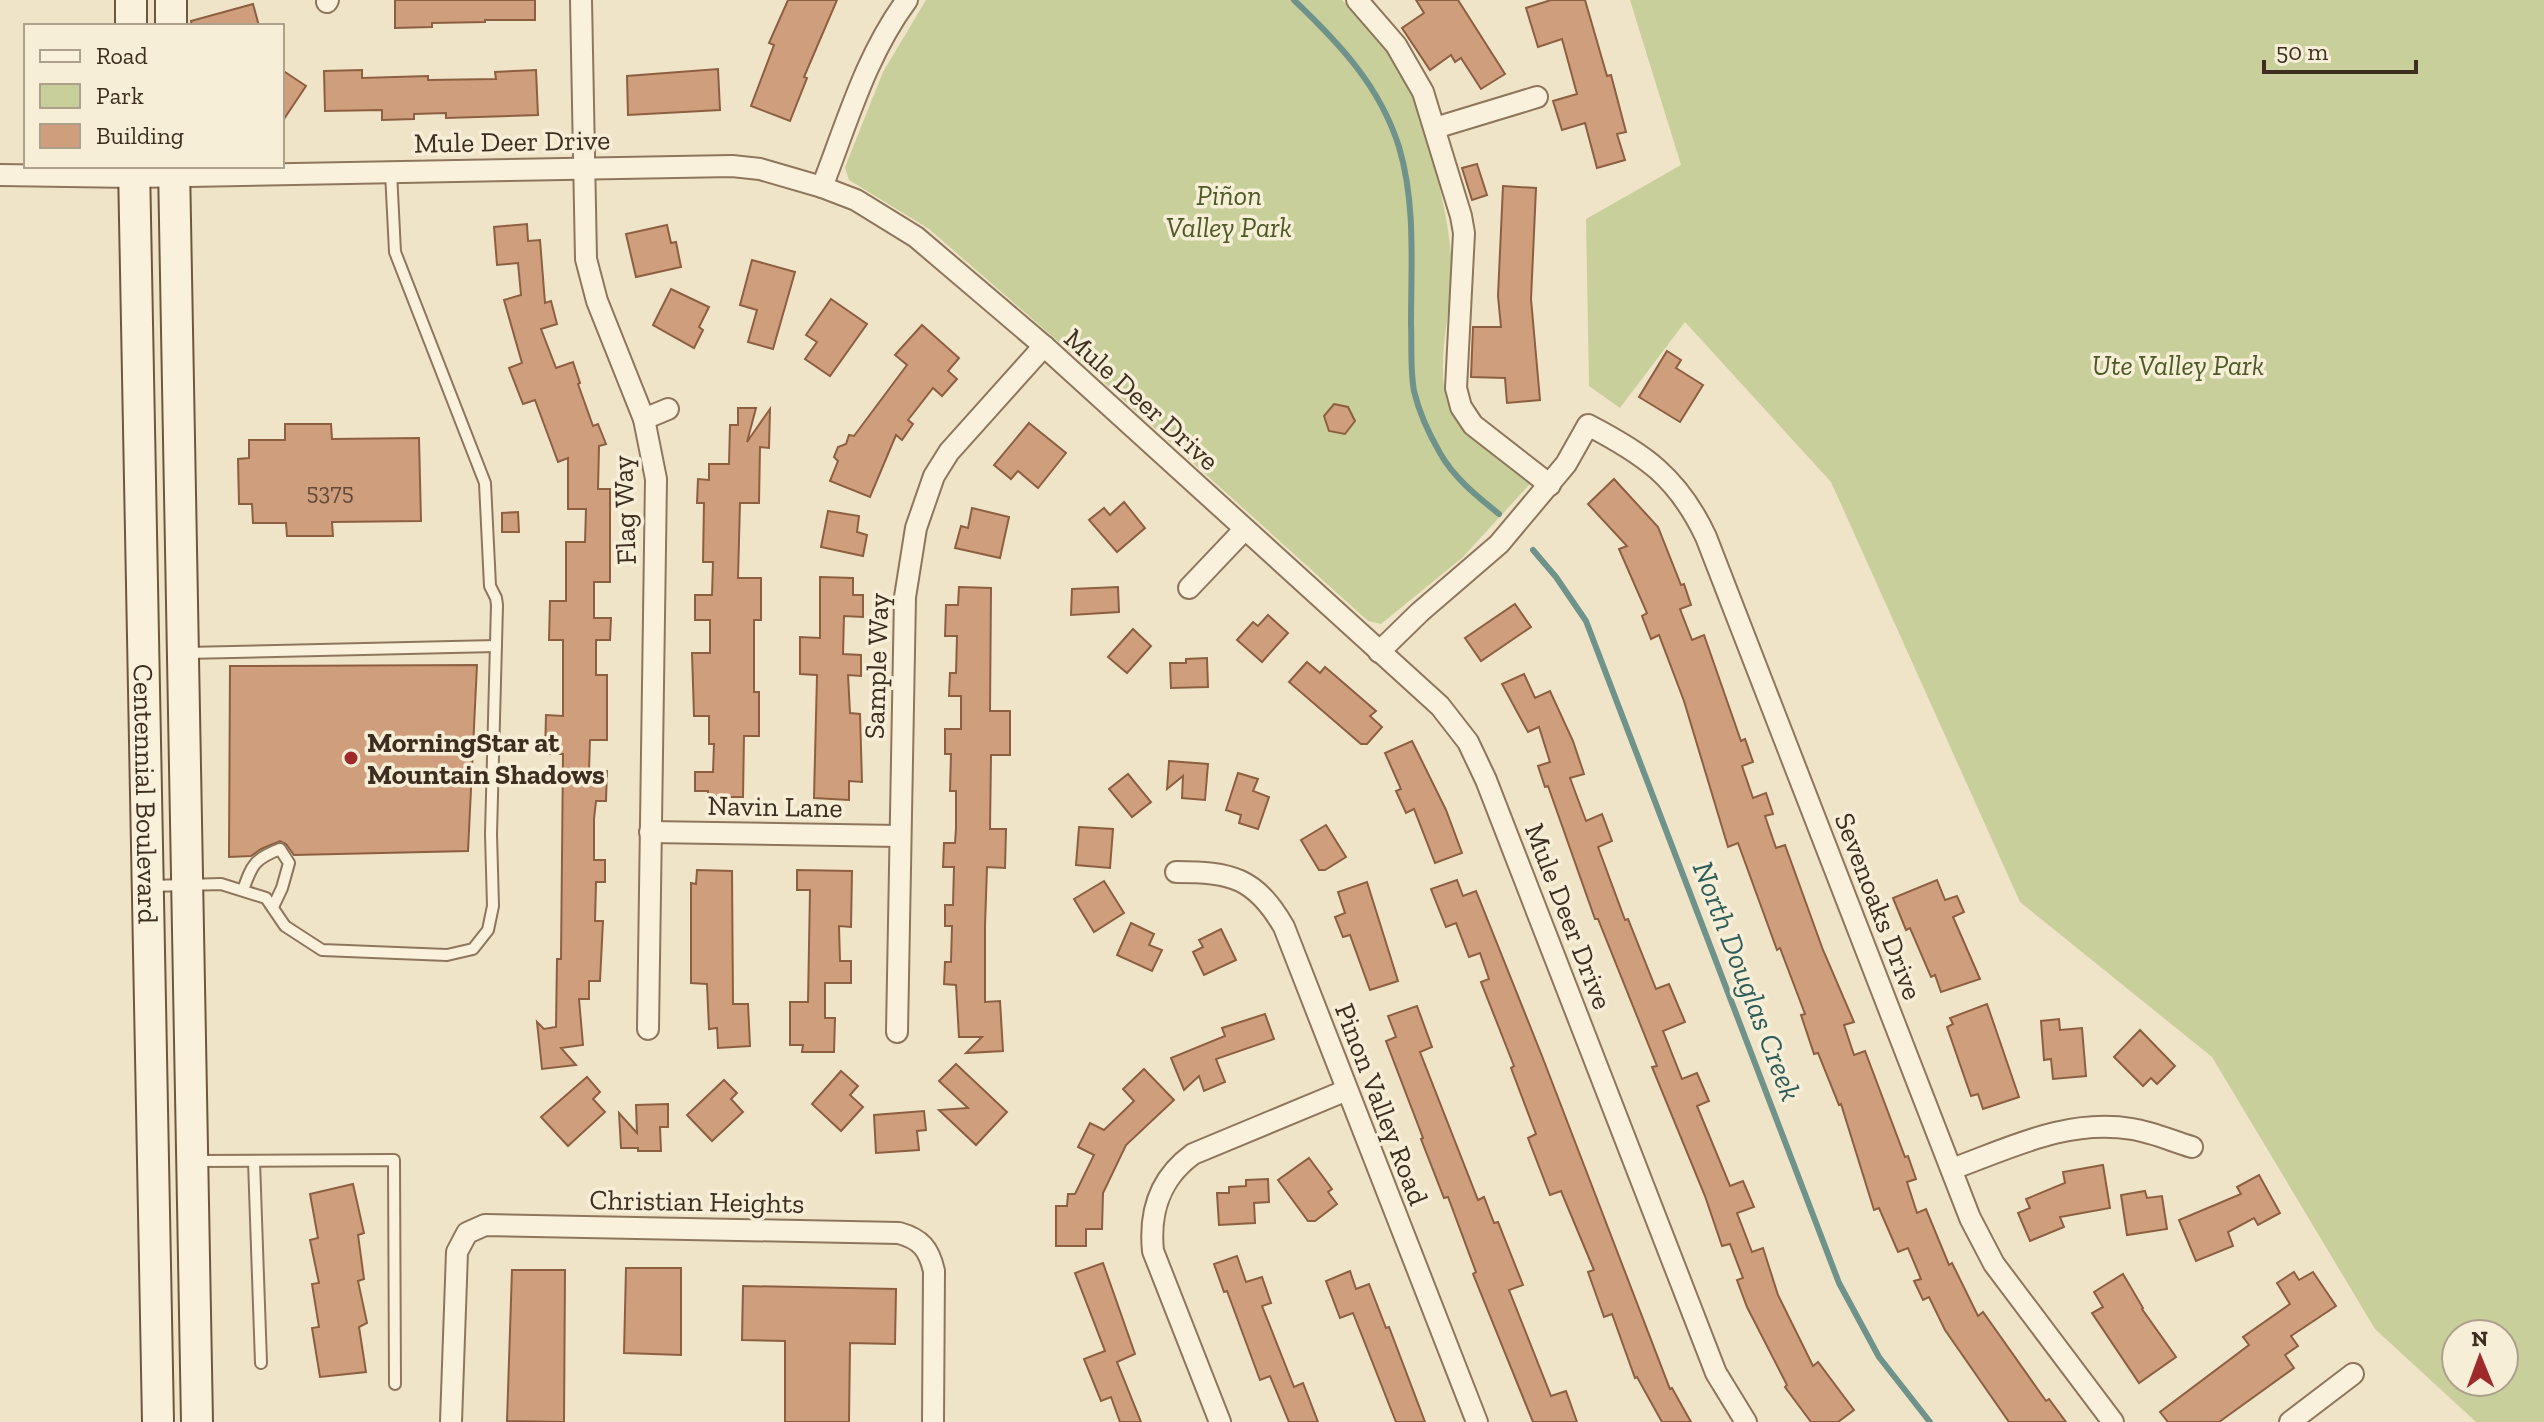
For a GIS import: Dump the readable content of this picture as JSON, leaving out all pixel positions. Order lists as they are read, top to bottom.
{
  "streets": {
    "main road": ["Centennial Boulevard"],
    "street": [
      "Mule Deer Drive",
      "Flag Way",
      "Sample Way",
      "Navin Lane",
      "Sevenoaks Drive",
      "Pinon Valley Road",
      "Christian Heights"
    ]
  },
  "crossings": [
    ["Mule Deer Drive", "Flag Way"],
    ["Mule Deer Drive", "Sample Way"],
    ["Mule Deer Drive", "Centennial Boulevard"],
    ["Flag Way", "Navin Lane"],
    ["Sample Way", "Navin Lane"]
  ],
  "water": ["North Douglas Creek"],
  "parks": ["Piñon Valley Park", "Ute Valley Park"],
  "places": ["MorningStar at Mountain Shadows"],
  "house_numbers": ["5375"],
  "legend": ["Road", "Park", "Building"],
  "scale_bar": "50 m",
  "north": "top"
}
